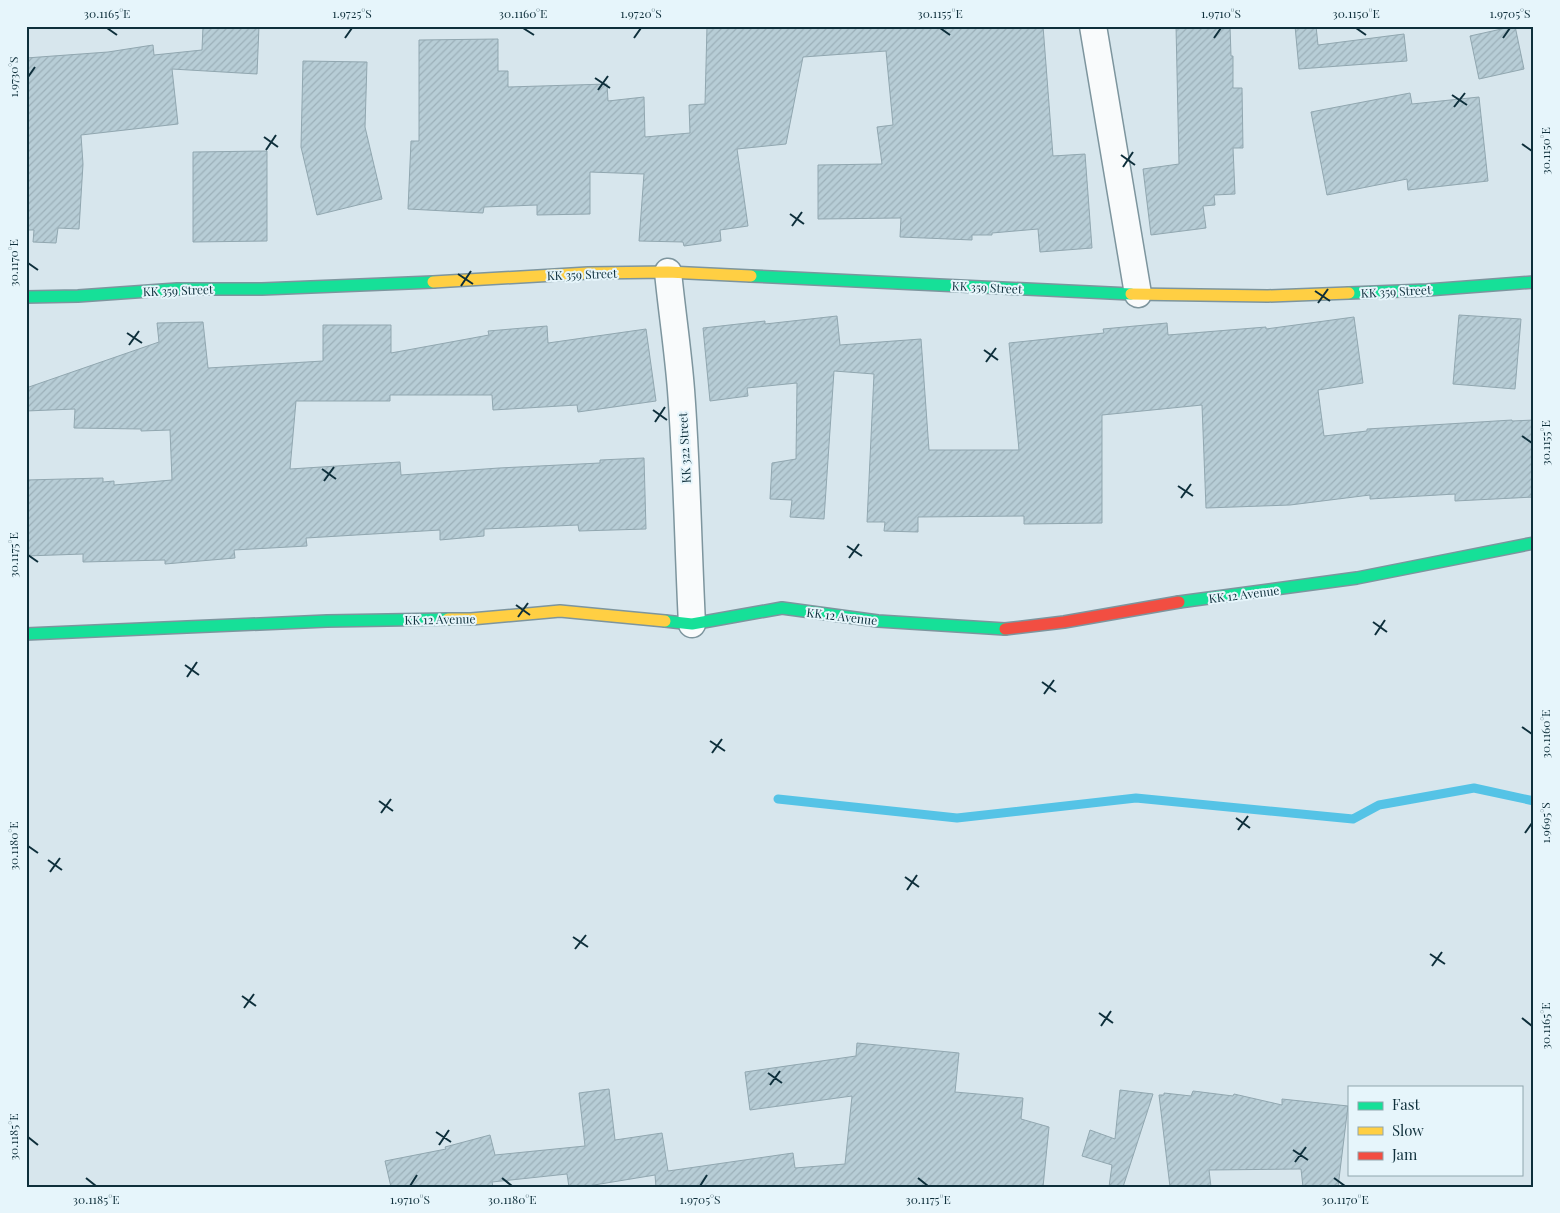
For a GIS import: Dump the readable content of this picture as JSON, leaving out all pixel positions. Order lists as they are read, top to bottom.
{
  "streets": {
    "street": ["KK 359 Street", "KK 322 Street", "KK 12 Avenue"]
  },
  "crossings": [
    ["KK 359 Street", "KK 322 Street"],
    ["KK 322 Street", "KK 12 Avenue"]
  ],
  "legend": ["Fast", "Slow", "Jam"],
  "coordinates": [
    "30.1165°E",
    "1.9725°S",
    "30.1160°E",
    "1.9720°S",
    "30.1155°E",
    "1.9710°S",
    "30.1150°E",
    "1.9705°S",
    "1.9730°S",
    "30.1170°E",
    "30.1175°E",
    "1.9695°S",
    "30.1180°E",
    "30.1185°E"
  ]
}
